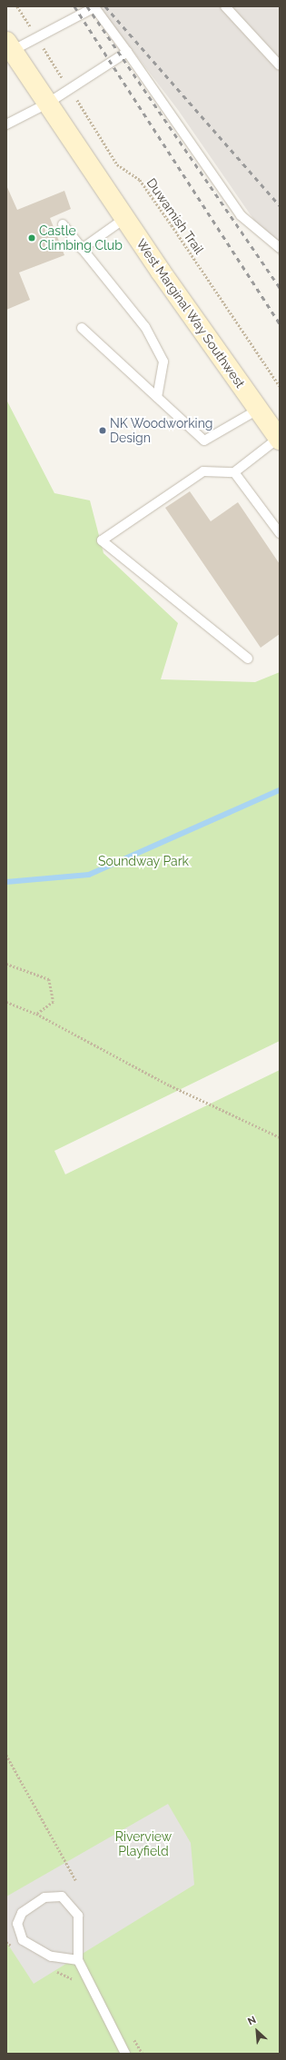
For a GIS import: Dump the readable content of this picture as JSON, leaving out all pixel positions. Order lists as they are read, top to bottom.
{
  "streets": {
    "main road": ["West Marginal Way Southwest"],
    "path": ["Duwamish Trail"]
  },
  "parks": ["Soundway Park", "Riverview Playfield"],
  "places": ["Castle Climbing Club", "NK Woodworking Design"],
  "north": "top left"
}
